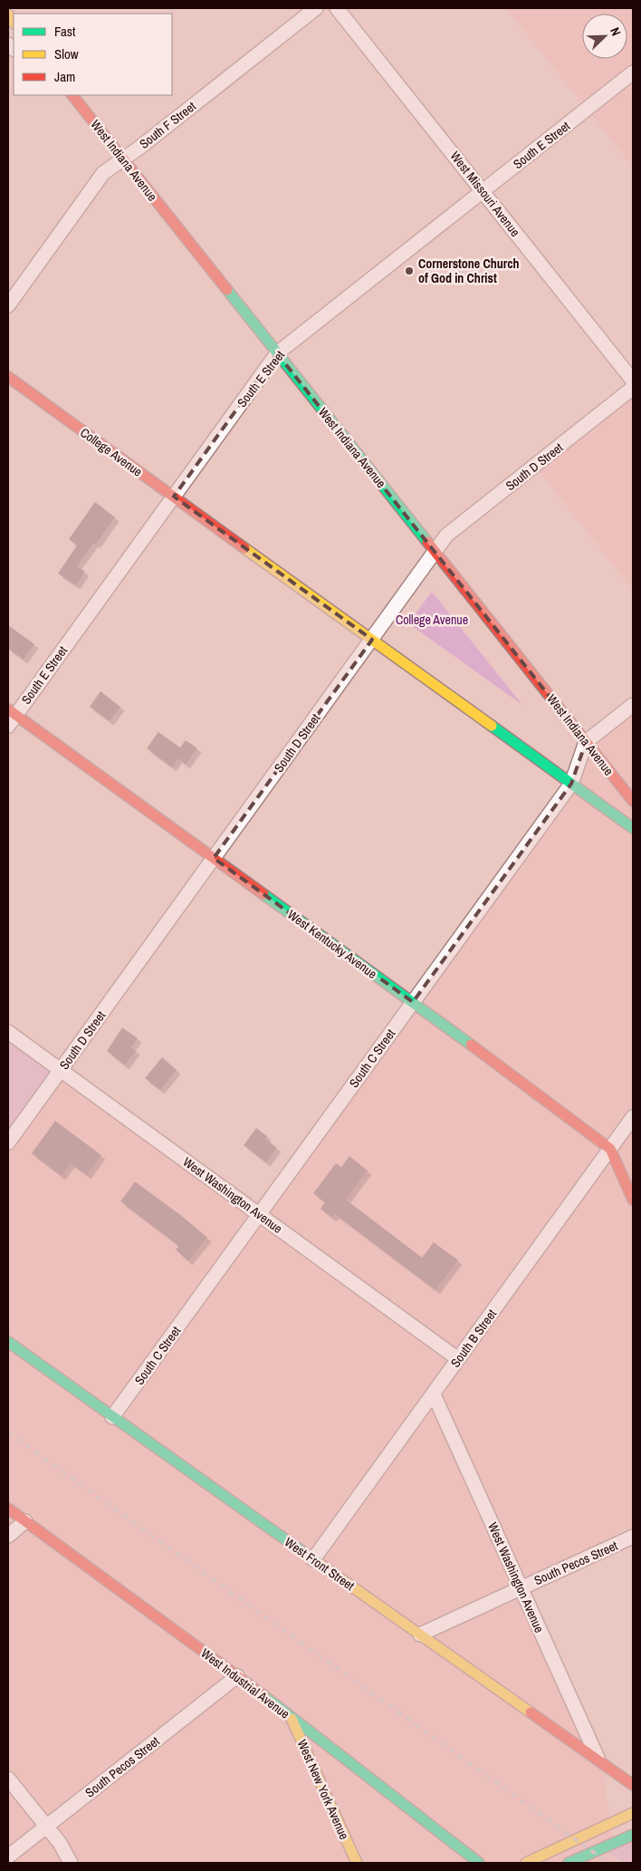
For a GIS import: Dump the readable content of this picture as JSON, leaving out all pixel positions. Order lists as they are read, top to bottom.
{
  "streets": {
    "street": [
      "South F Street",
      "South E Street",
      "West Indiana Avenue",
      "West Missouri Avenue",
      "College Avenue",
      "South D Street",
      "West Kentucky Avenue",
      "South C Street",
      "West Washington Avenue",
      "South B Street",
      "South Pecos Street",
      "West Front Street",
      "West Industrial Avenue",
      "West New York Avenue"
    ]
  },
  "crossings": [
    ["South F Street", "West Indiana Avenue"],
    ["South E Street", "West Indiana Avenue"],
    ["South E Street", "West Missouri Avenue"],
    ["South E Street", "College Avenue"],
    ["South E Street", "West Kentucky Avenue"],
    ["West Indiana Avenue", "South D Street"],
    ["West Indiana Avenue", "South C Street"],
    ["College Avenue", "South D Street"],
    ["College Avenue", "South C Street"],
    ["South D Street", "West Kentucky Avenue"],
    ["South D Street", "West Washington Avenue"],
    ["West Kentucky Avenue", "South C Street"],
    ["West Kentucky Avenue", "South B Street"],
    ["South C Street", "West Washington Avenue"],
    ["South C Street", "West Front Street"],
    ["West Washington Avenue", "South B Street"],
    ["West Washington Avenue", "South Pecos Street"],
    ["West Washington Avenue", "West Front Street"],
    ["South B Street", "West Front Street"],
    ["South Pecos Street", "West Front Street"],
    ["South Pecos Street", "West Industrial Avenue"],
    ["West Industrial Avenue", "West New York Avenue"]
  ],
  "parks": ["College Avenue"],
  "places": ["Cornerstone Church of God in Christ"],
  "legend": ["Fast", "Slow", "Jam"],
  "north": "top right"
}
